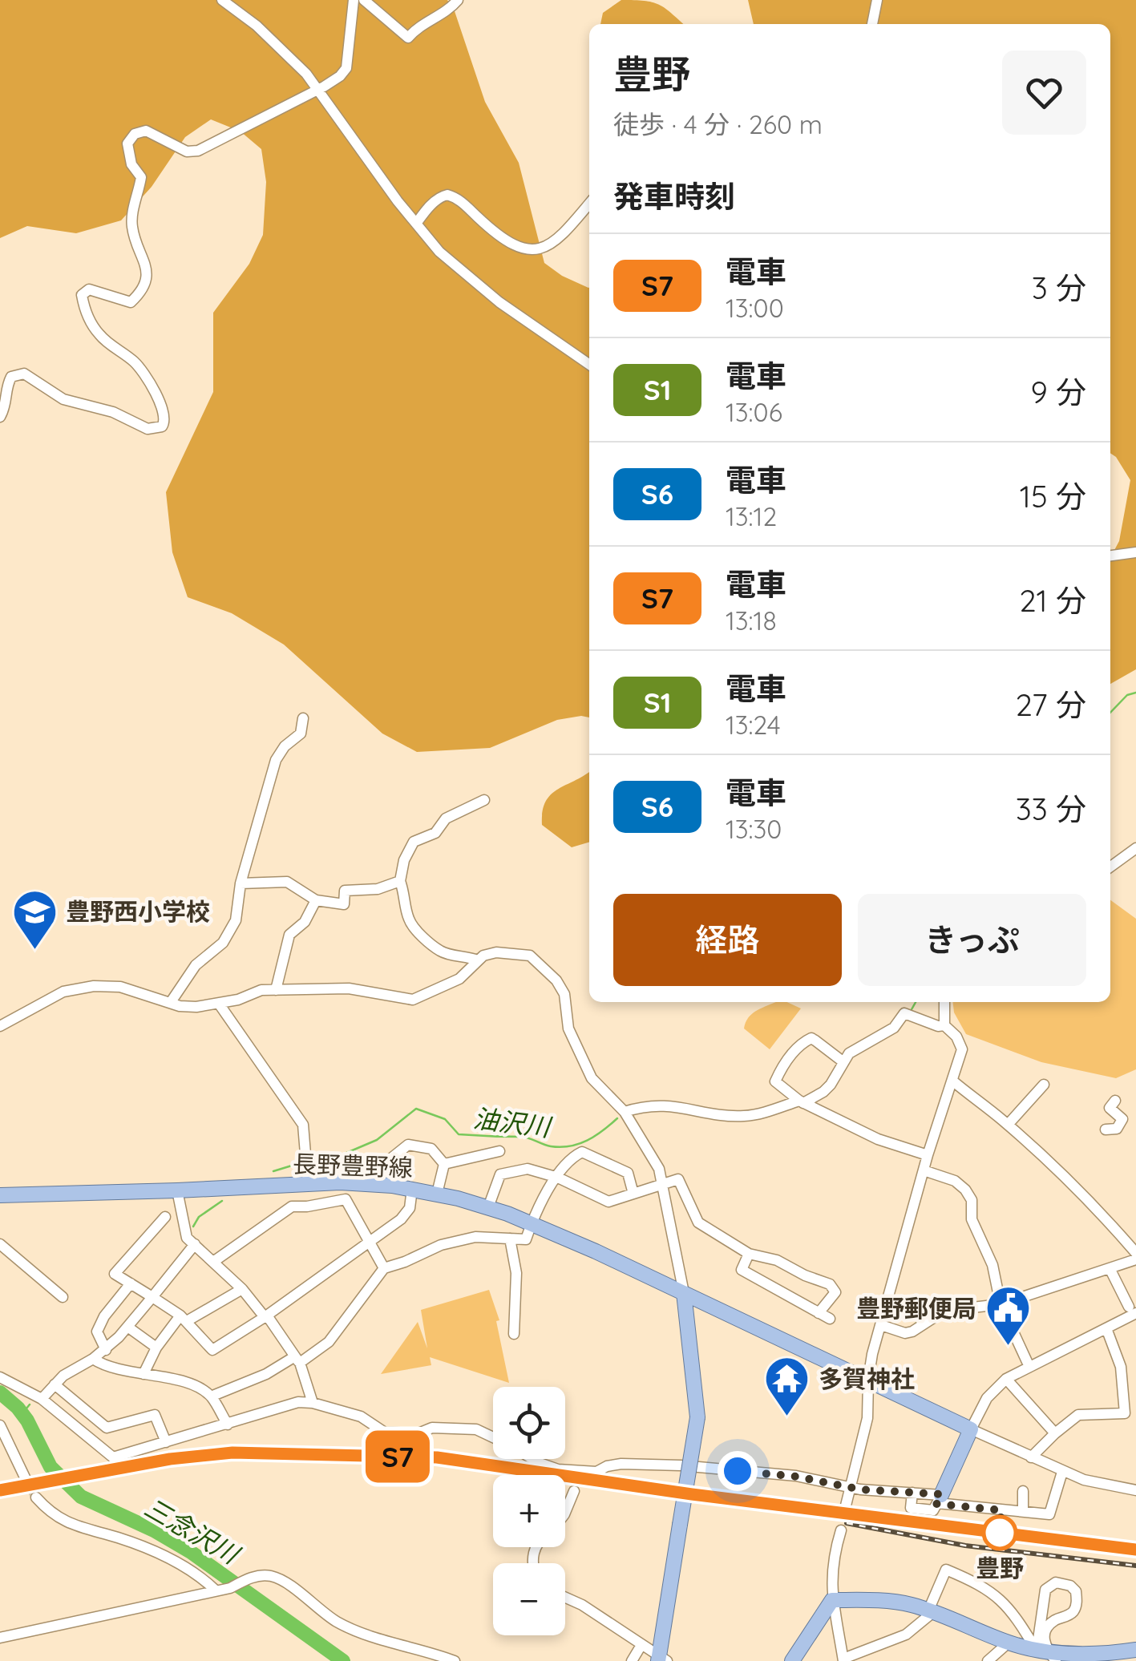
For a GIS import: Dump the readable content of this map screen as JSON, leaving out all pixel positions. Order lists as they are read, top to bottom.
{
  "streets": {
    "main road": ["長野豊野線"]
  },
  "water": ["油沢川", "三念沢川"],
  "places": {
    "school or university": ["豊野西小学校"],
    "public building": ["豊野郵便局"],
    "temple": ["多賀神社"],
    "other": ["豊野"]
  },
  "page": {
    "on_map": "S7",
    "heading": [
      ["豊野", "徒歩 · 4 分 · 260 m"],
      "発車時刻"
    ],
    "list": [
      {
        "mark": "S7",
        "name": "電車",
        "note": "13:00",
        "value": "3 分"
      },
      {
        "mark": "S1",
        "name": "電車",
        "note": "13:06",
        "value": "9 分"
      },
      {
        "mark": "S6",
        "name": "電車",
        "note": "13:12",
        "value": "15 分"
      },
      {
        "mark": "S7",
        "name": "電車",
        "note": "13:18",
        "value": "21 分"
      },
      {
        "mark": "S1",
        "name": "電車",
        "note": "13:24",
        "value": "27 分"
      },
      {
        "mark": "S6",
        "name": "電車",
        "note": "13:30",
        "value": "33 分"
      }
    ],
    "buttons": ["経路", "きっぷ"],
    "map_buttons": ["+", "−"]
  }
}
